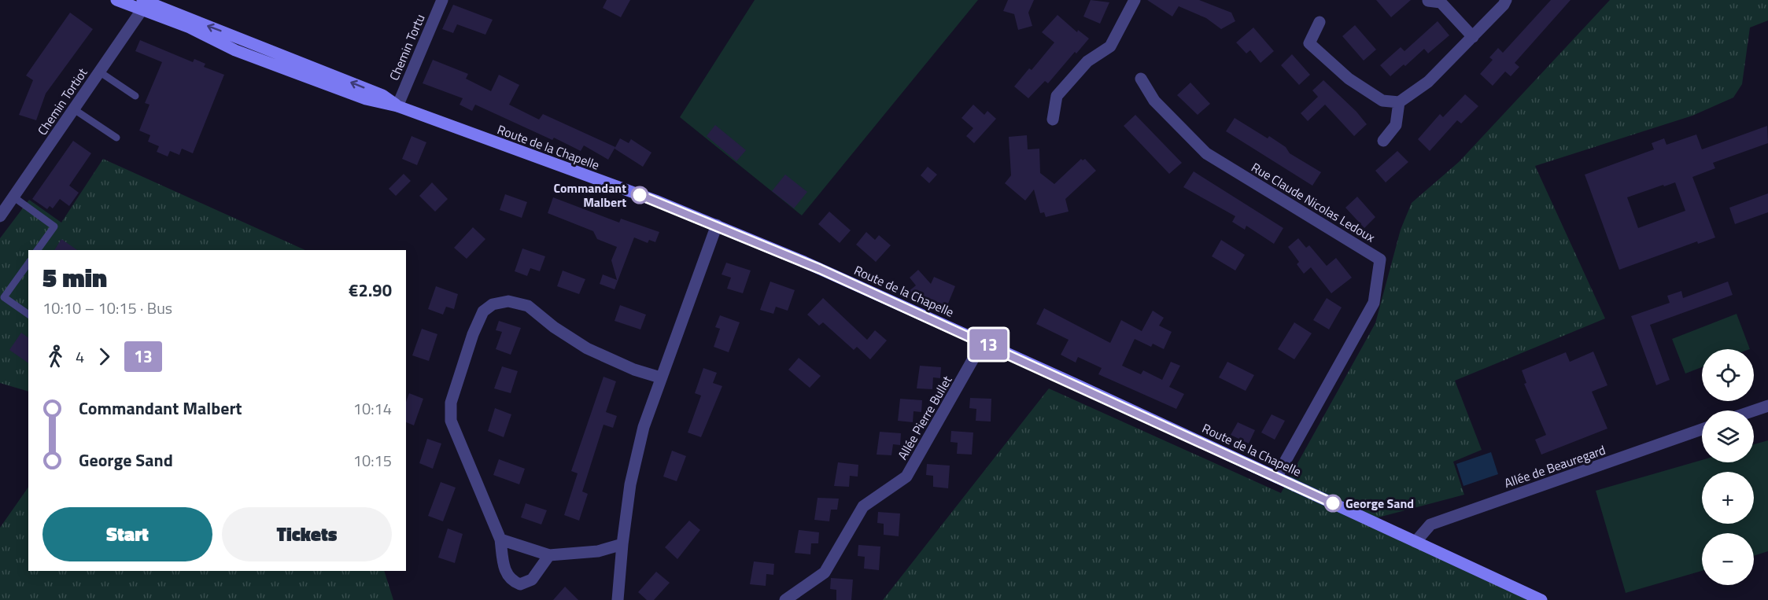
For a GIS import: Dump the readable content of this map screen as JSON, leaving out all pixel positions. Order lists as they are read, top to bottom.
{
  "streets": {
    "main road": ["Route de la Chapelle"],
    "street": [
      "Chemin Tortu",
      "Chemin Tortiot",
      "Rue Claude Nicolas Ledoux",
      "Allée Pierre Bullet",
      "Allée de Beauregard"
    ]
  },
  "crossings": [
    ["Chemin Tortu", "Route de la Chapelle"],
    ["Chemin Tortiot", "Route de la Chapelle"],
    ["Route de la Chapelle", "Rue Claude Nicolas Ledoux"],
    ["Route de la Chapelle", "Allée Pierre Bullet"],
    ["Route de la Chapelle", "Allée de Beauregard"]
  ],
  "places": ["Commandant Malbert", "George Sand"],
  "lines": ["bus line 13"],
  "page": {
    "on_map": "13",
    "heading": ["5 min", "10:10 – 10:15 · Bus", "€2.90"],
    "legs": ["4", "13"],
    "map_buttons": ["+", "−"],
    "list": [
      {
        "name": "Commandant Malbert",
        "value": "10:14"
      },
      {
        "name": "George Sand",
        "value": "10:15"
      }
    ],
    "buttons": ["Start", "Tickets"]
  }
}
